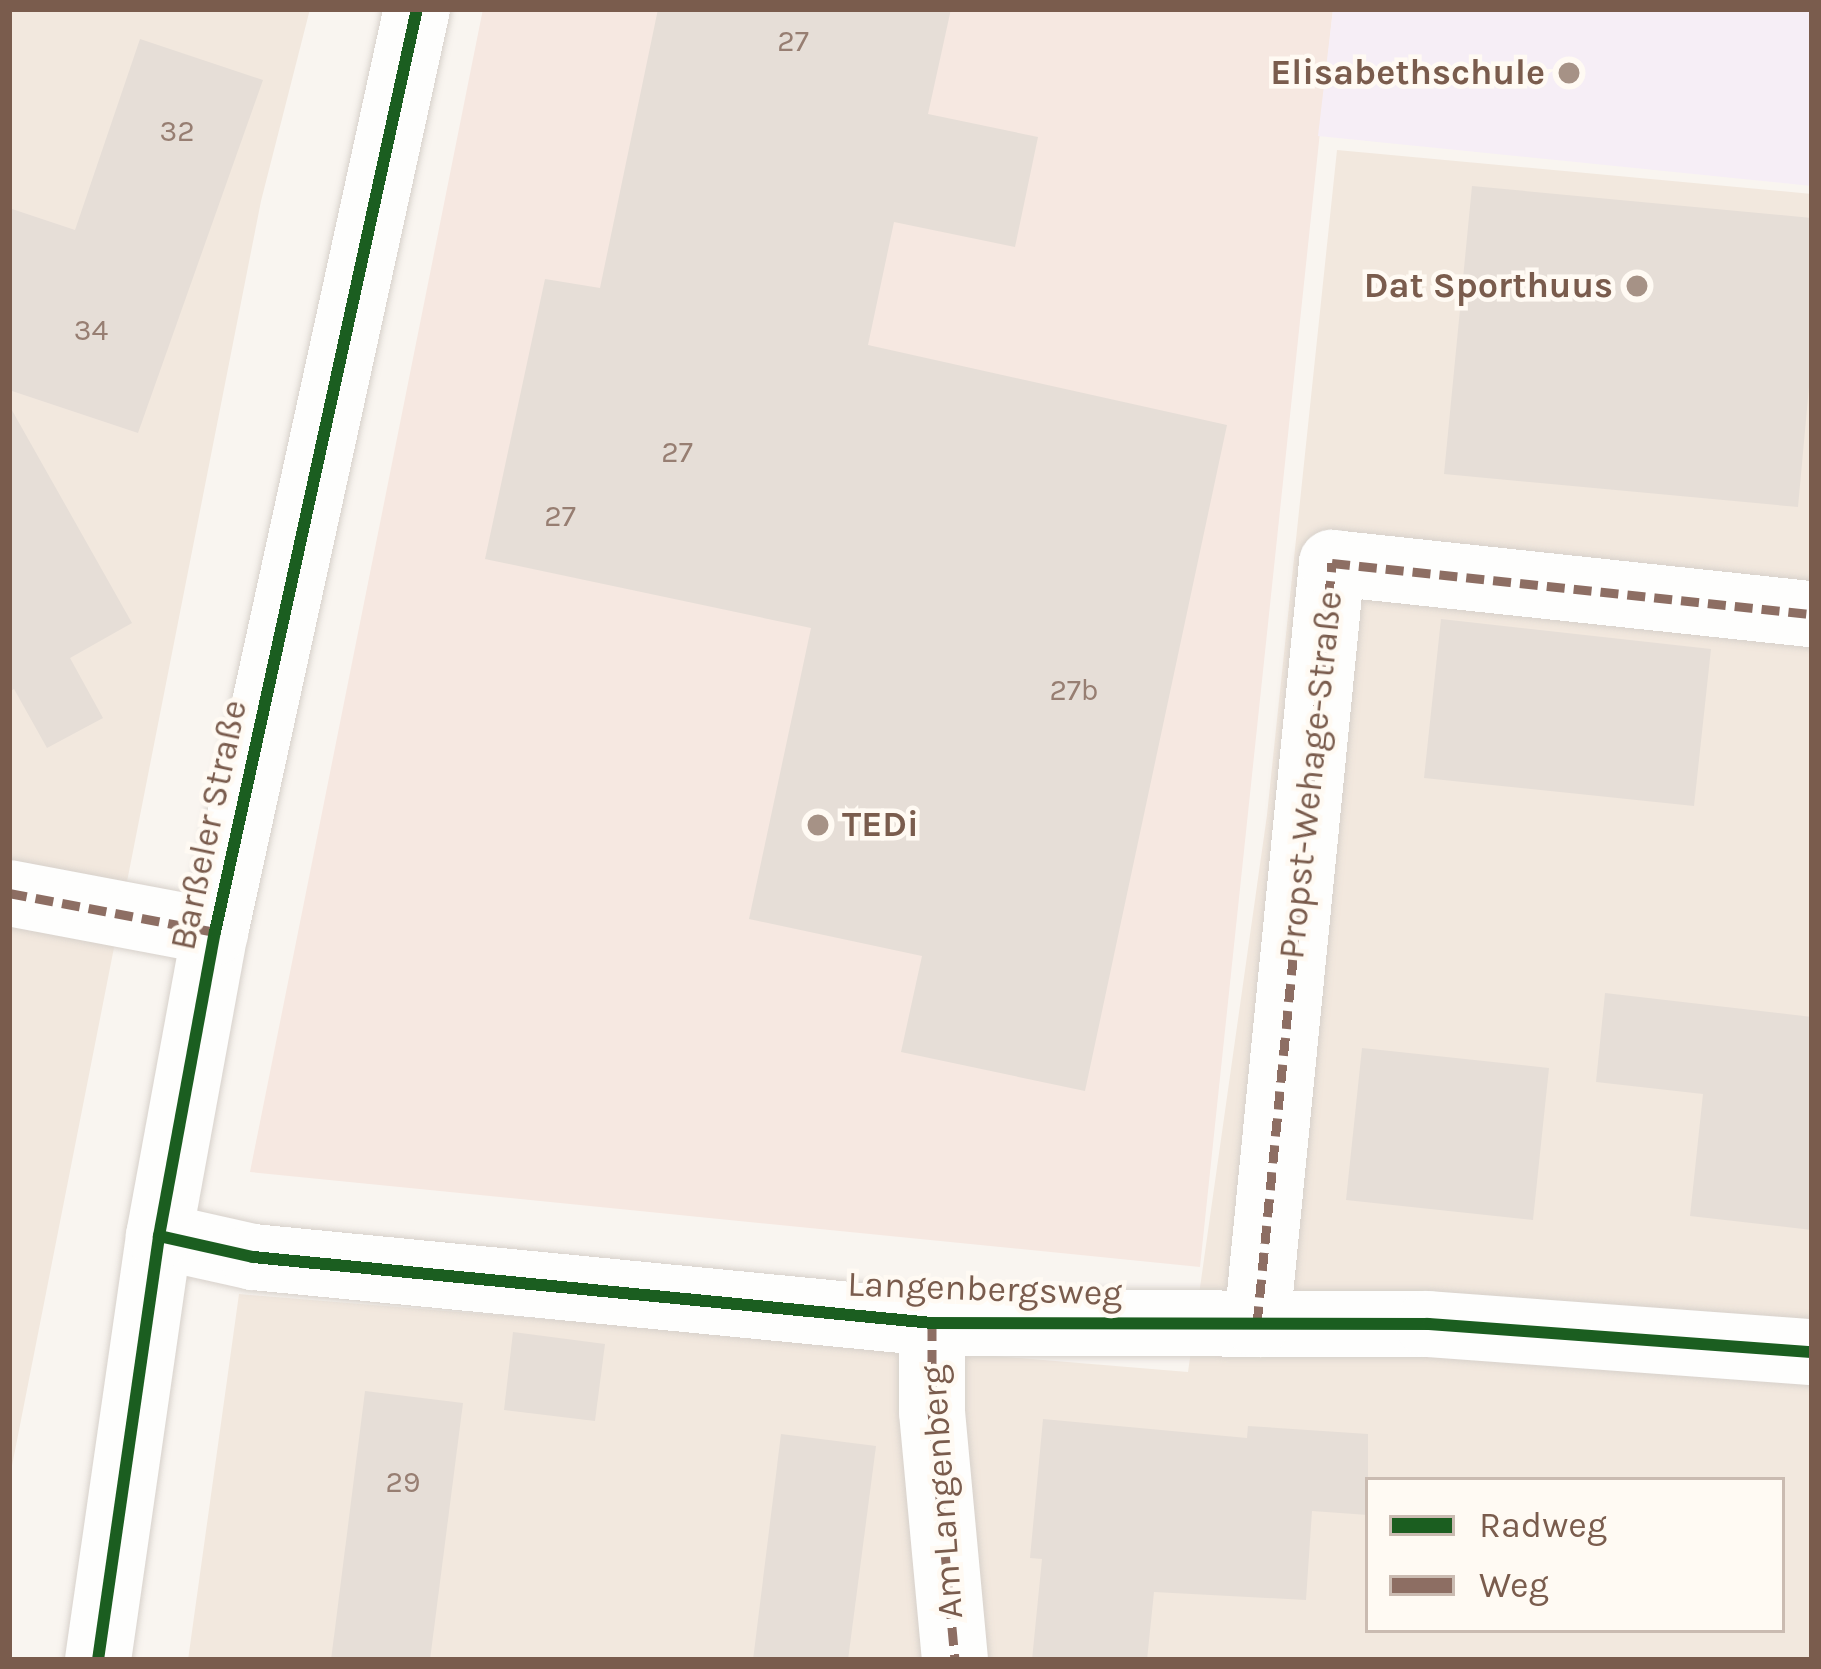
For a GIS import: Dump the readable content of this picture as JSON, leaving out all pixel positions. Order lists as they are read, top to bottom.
{
  "streets": {
    "street": [
      "Propst-Wehage-Straße",
      "Barßeler Straße",
      "Langenbergsweg",
      "Am Langenberg"
    ]
  },
  "crossings": [
    ["Propst-Wehage-Straße", "Langenbergsweg"],
    ["Barßeler Straße", "Langenbergsweg"],
    ["Langenbergsweg", "Am Langenberg"]
  ],
  "places": ["Elisabethschule", "Dat Sporthuus", "TEDi"],
  "house_numbers": [
    "27",
    "32",
    "34",
    "27",
    "27",
    "27b",
    "29"
  ],
  "legend": ["Radweg", "Weg"]
}
